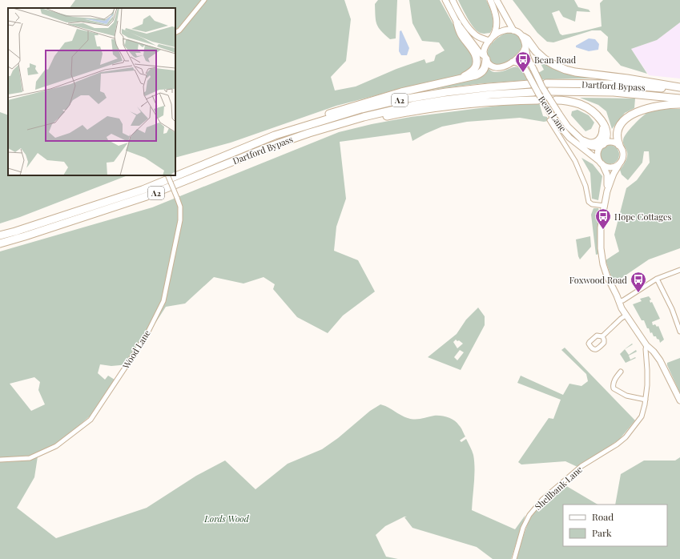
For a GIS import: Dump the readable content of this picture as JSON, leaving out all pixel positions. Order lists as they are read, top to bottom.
{
  "streets": {
    "highway": ["Dartford Bypass", "A2"],
    "main road": ["Bean Lane"],
    "street": ["Wood Lane", "Shellbank Lane"]
  },
  "crossings": [
    ["Dartford Bypass", "A2"],
    ["Dartford Bypass", "Bean Lane"],
    ["Bean Lane", "Shellbank Lane"]
  ],
  "parks": ["Lords Wood"],
  "places": {
    "bus stop": ["Bean Road", "Hope Cottages", "Foxwood Road"]
  },
  "legend": ["Road", "Park"]
}
